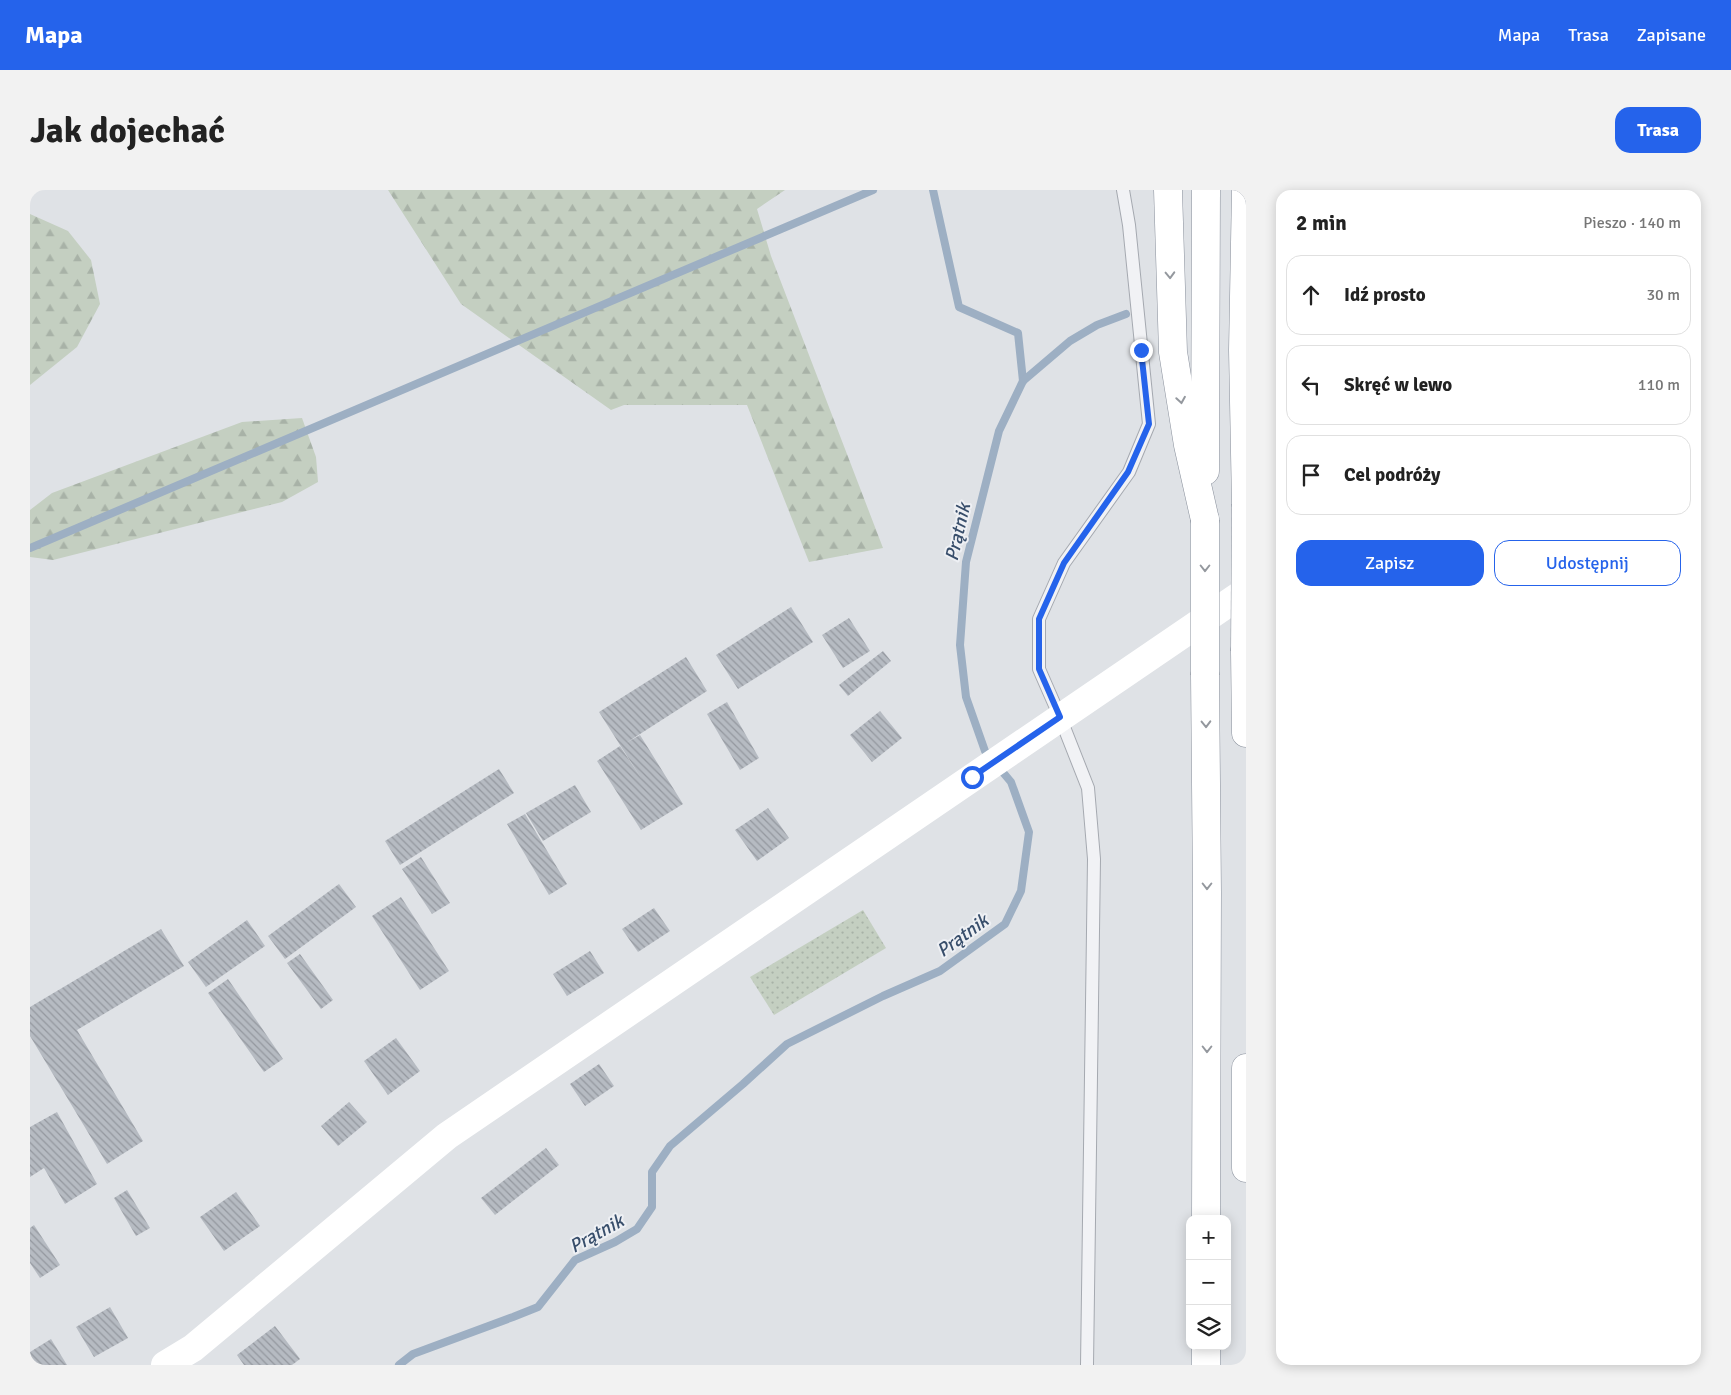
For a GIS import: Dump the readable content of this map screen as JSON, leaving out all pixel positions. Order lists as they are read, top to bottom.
{
  "water": ["Prątnik"],
  "page": {
    "header": "Mapa",
    "nav": ["Mapa", "Trasa", "Zapisane"],
    "buttons": [
      "Trasa",
      ["Zapisz", "Udostępnij"]
    ],
    "title": "Jak dojechać",
    "heading": ["2 min", "Pieszo · 140 m"],
    "list": [
      ["Idź prosto", "30 m"],
      ["Skręć w lewo", "110 m"],
      "Cel podróży"
    ],
    "map_buttons": ["+", "−"]
  }
}
